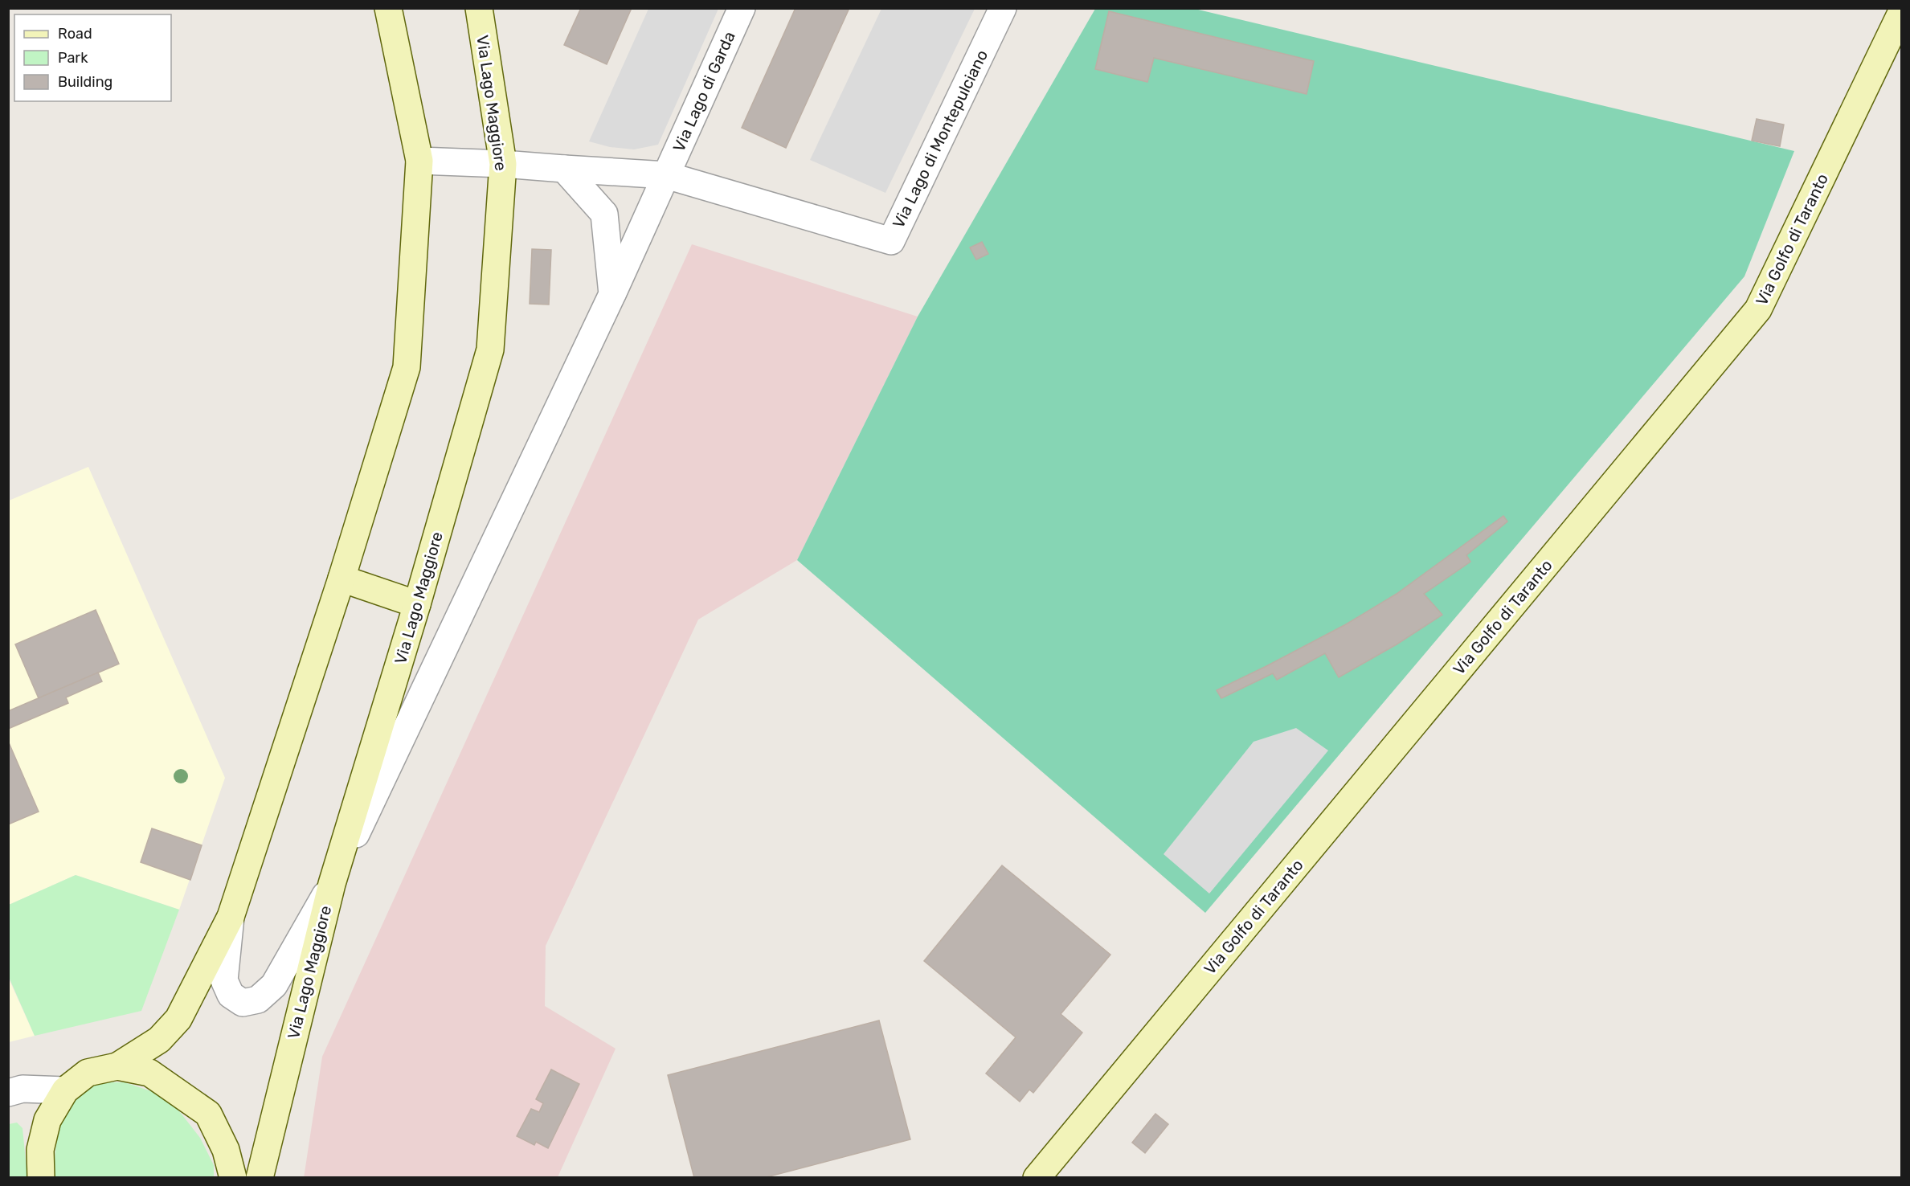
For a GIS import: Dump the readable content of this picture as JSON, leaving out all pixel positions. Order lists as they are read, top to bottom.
{
  "streets": {
    "street": [
      "Via Lago di Garda",
      "Via Lago Maggiore",
      "Via Lago di Montepulciano",
      "Via Golfo di Taranto"
    ]
  },
  "crossings": [
    ["Via Lago di Garda", "Via Lago Maggiore"],
    ["Via Lago di Garda", "Via Lago di Montepulciano"]
  ],
  "legend": ["Road", "Park", "Building"]
}
